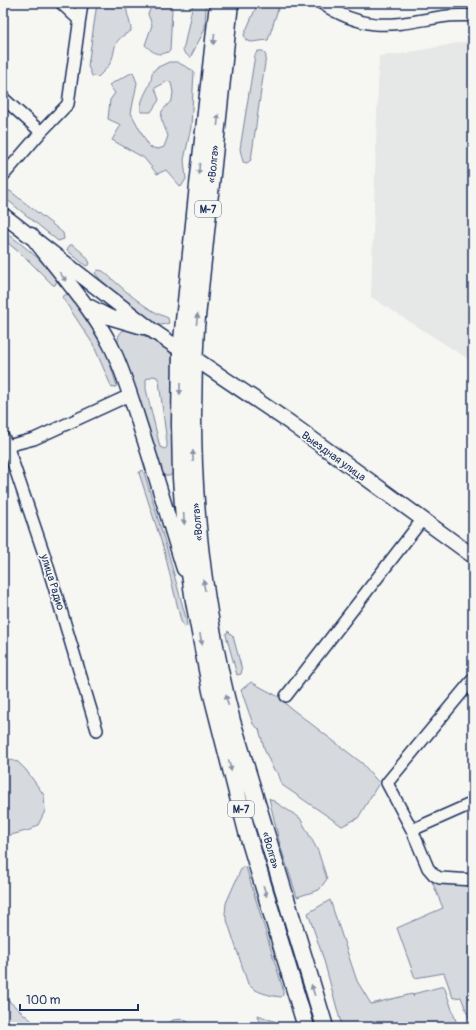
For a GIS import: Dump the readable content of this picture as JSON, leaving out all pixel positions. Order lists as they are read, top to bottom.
{
  "streets": {
    "highway": ["«Волга»", "М-7"],
    "main road": ["Выездная улица"],
    "street": ["улица Радио"]
  },
  "crossings": [
    ["«Волга»", "Выездная улица"]
  ],
  "scale_bar": "100 m"
}
